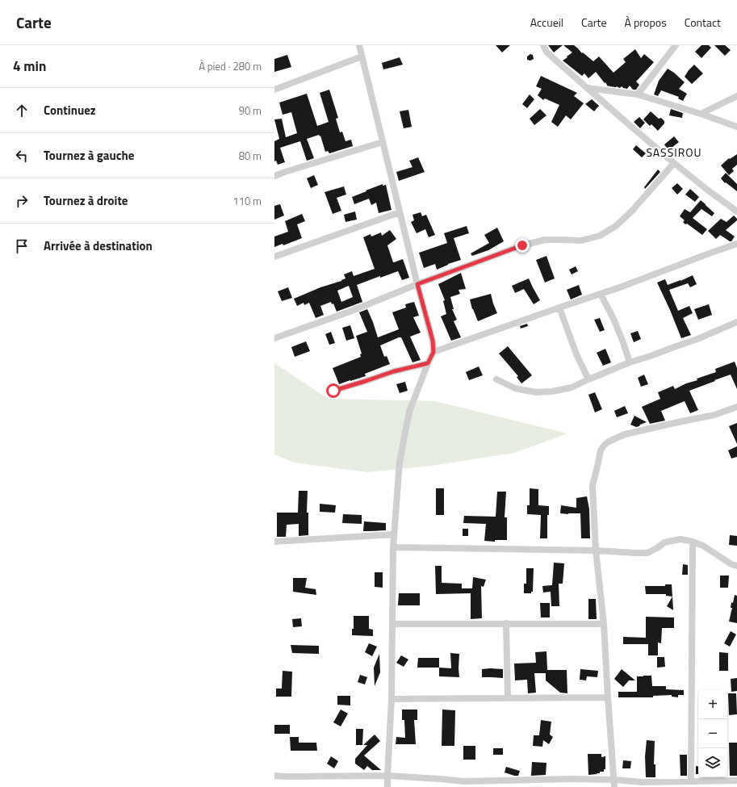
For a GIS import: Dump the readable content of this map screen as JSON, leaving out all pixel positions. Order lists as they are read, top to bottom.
{
  "districts": ["SASSIROU"],
  "page": {
    "header": "Carte",
    "nav": [
      "Accueil",
      "Carte",
      "À propos",
      "Contact"
    ],
    "heading": ["4 min", "À pied · 280 m"],
    "list": [
      ["Continuez", "90 m"],
      ["Tournez à gauche", "80 m"],
      ["Tournez à droite", "110 m"],
      "Arrivée à destination"
    ],
    "map_buttons": ["+", "−"]
  }
}
